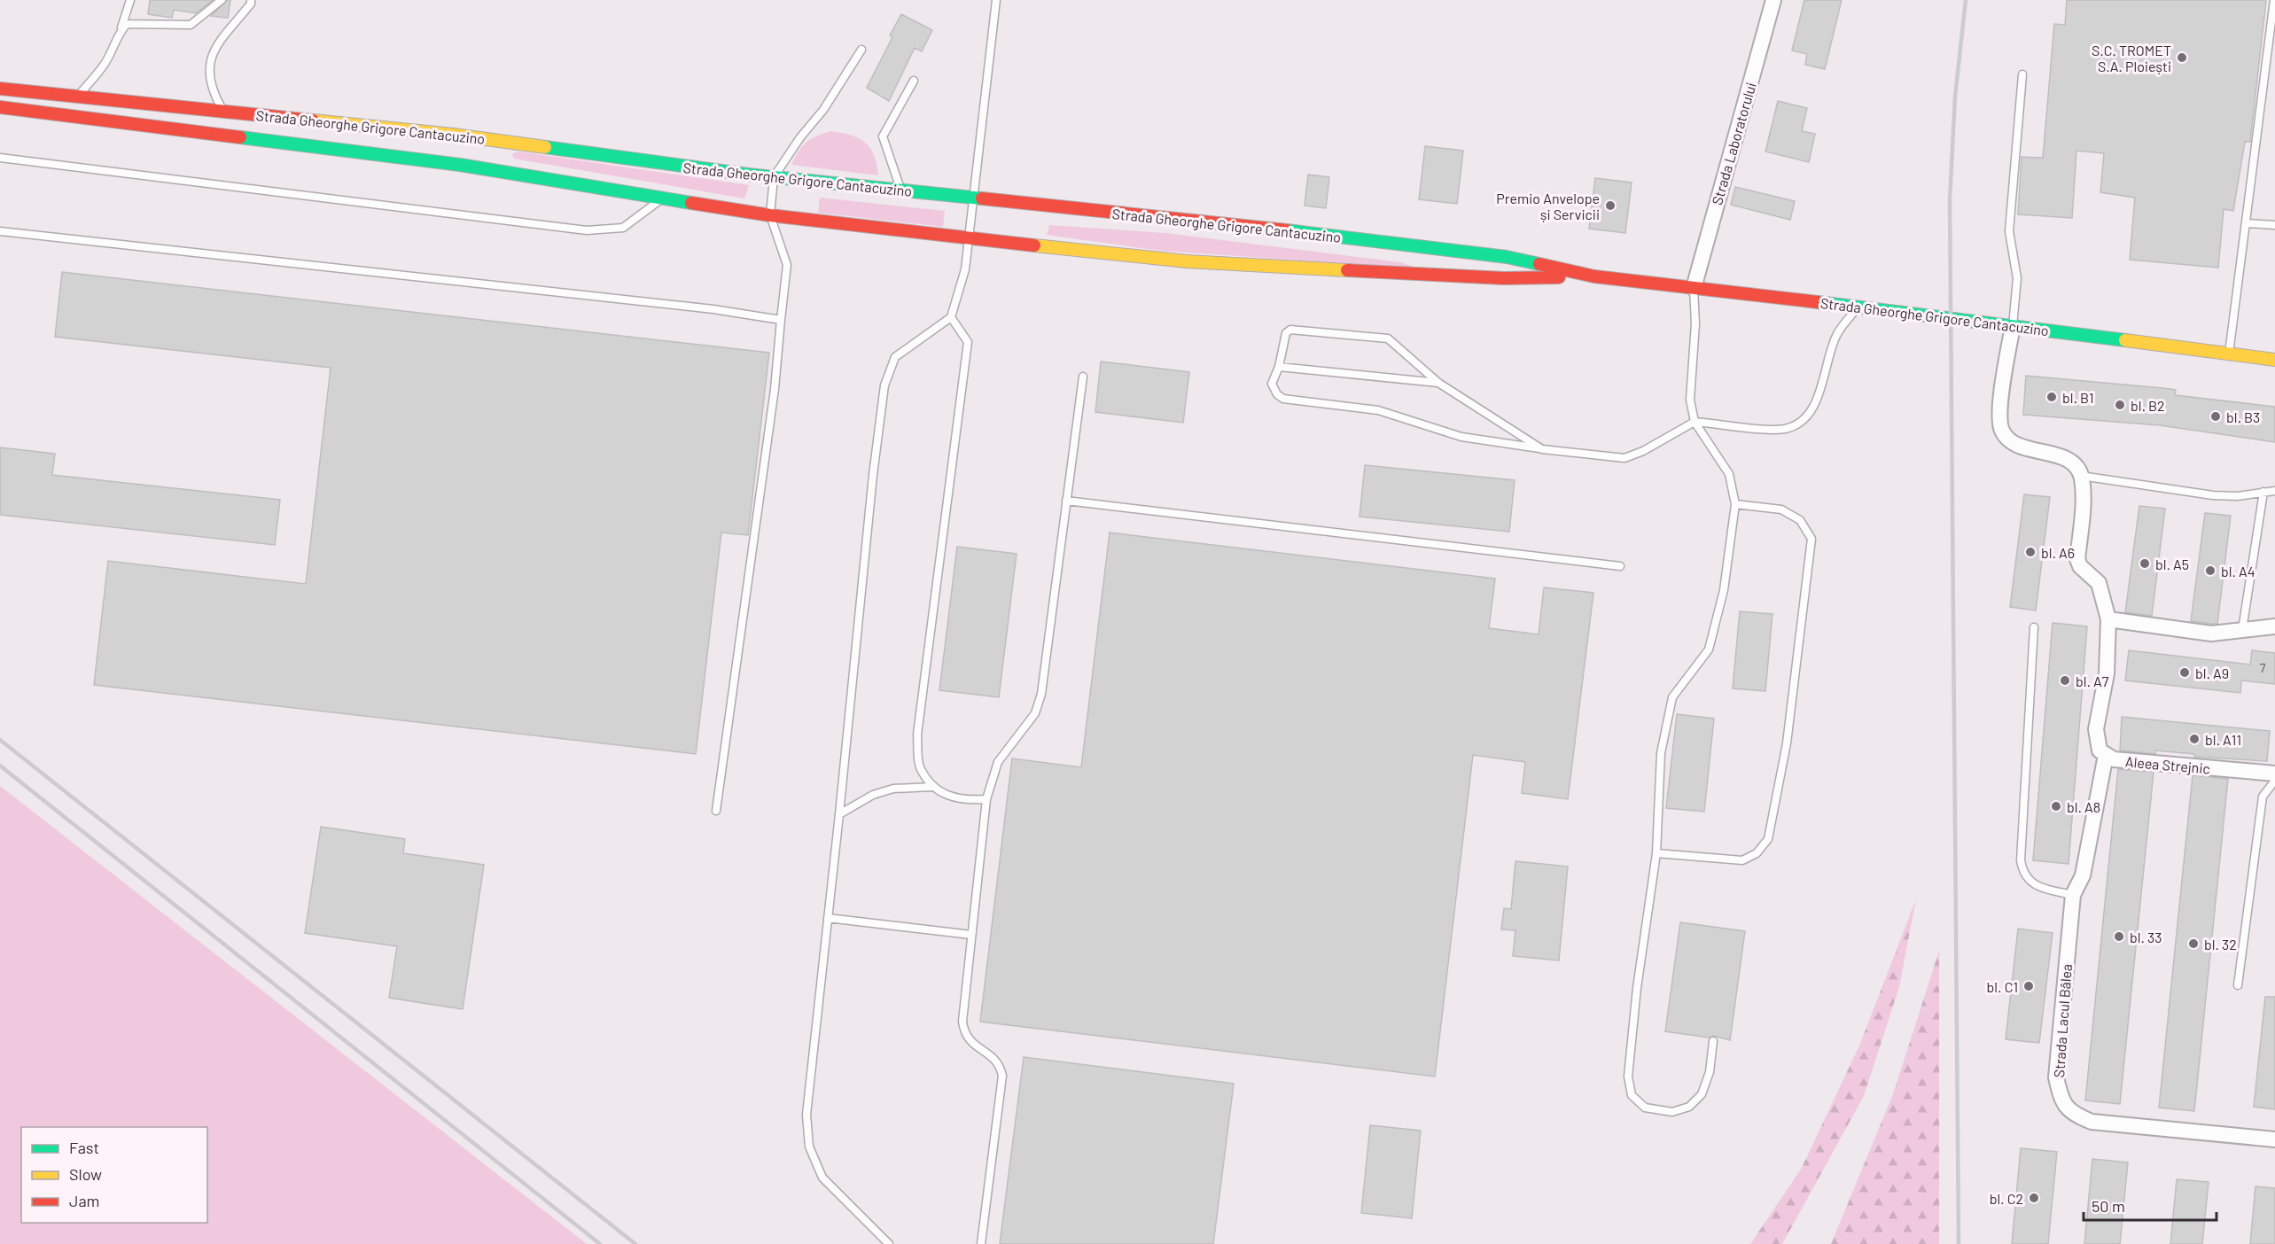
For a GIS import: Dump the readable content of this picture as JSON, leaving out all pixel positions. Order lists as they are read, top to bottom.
{
  "streets": {
    "main road": ["Strada Gheorghe Grigore Cantacuzino"],
    "street": ["Strada Laboratorului", "Aleea Strejnic", "Strada Lacul Bâlea"]
  },
  "crossings": [
    ["Strada Gheorghe Grigore Cantacuzino", "Strada Laboratorului"],
    ["Aleea Strejnic", "Strada Lacul Bâlea"]
  ],
  "places": [
    "S.C. TROMET S.A. Ploiești",
    "Premio Anvelope și Servicii",
    "bl. B1",
    "bl. B2",
    "bl. B3",
    "bl. A6",
    "bl. A5",
    "bl. A4",
    "bl. A9",
    "bl. A7",
    "bl. A11",
    "bl. A8",
    "bl. 33",
    "bl. 32",
    "bl. C1",
    "bl. C2"
  ],
  "house_numbers": ["7"],
  "legend": ["Fast", "Slow", "Jam"],
  "scale_bar": "50 m"
}
